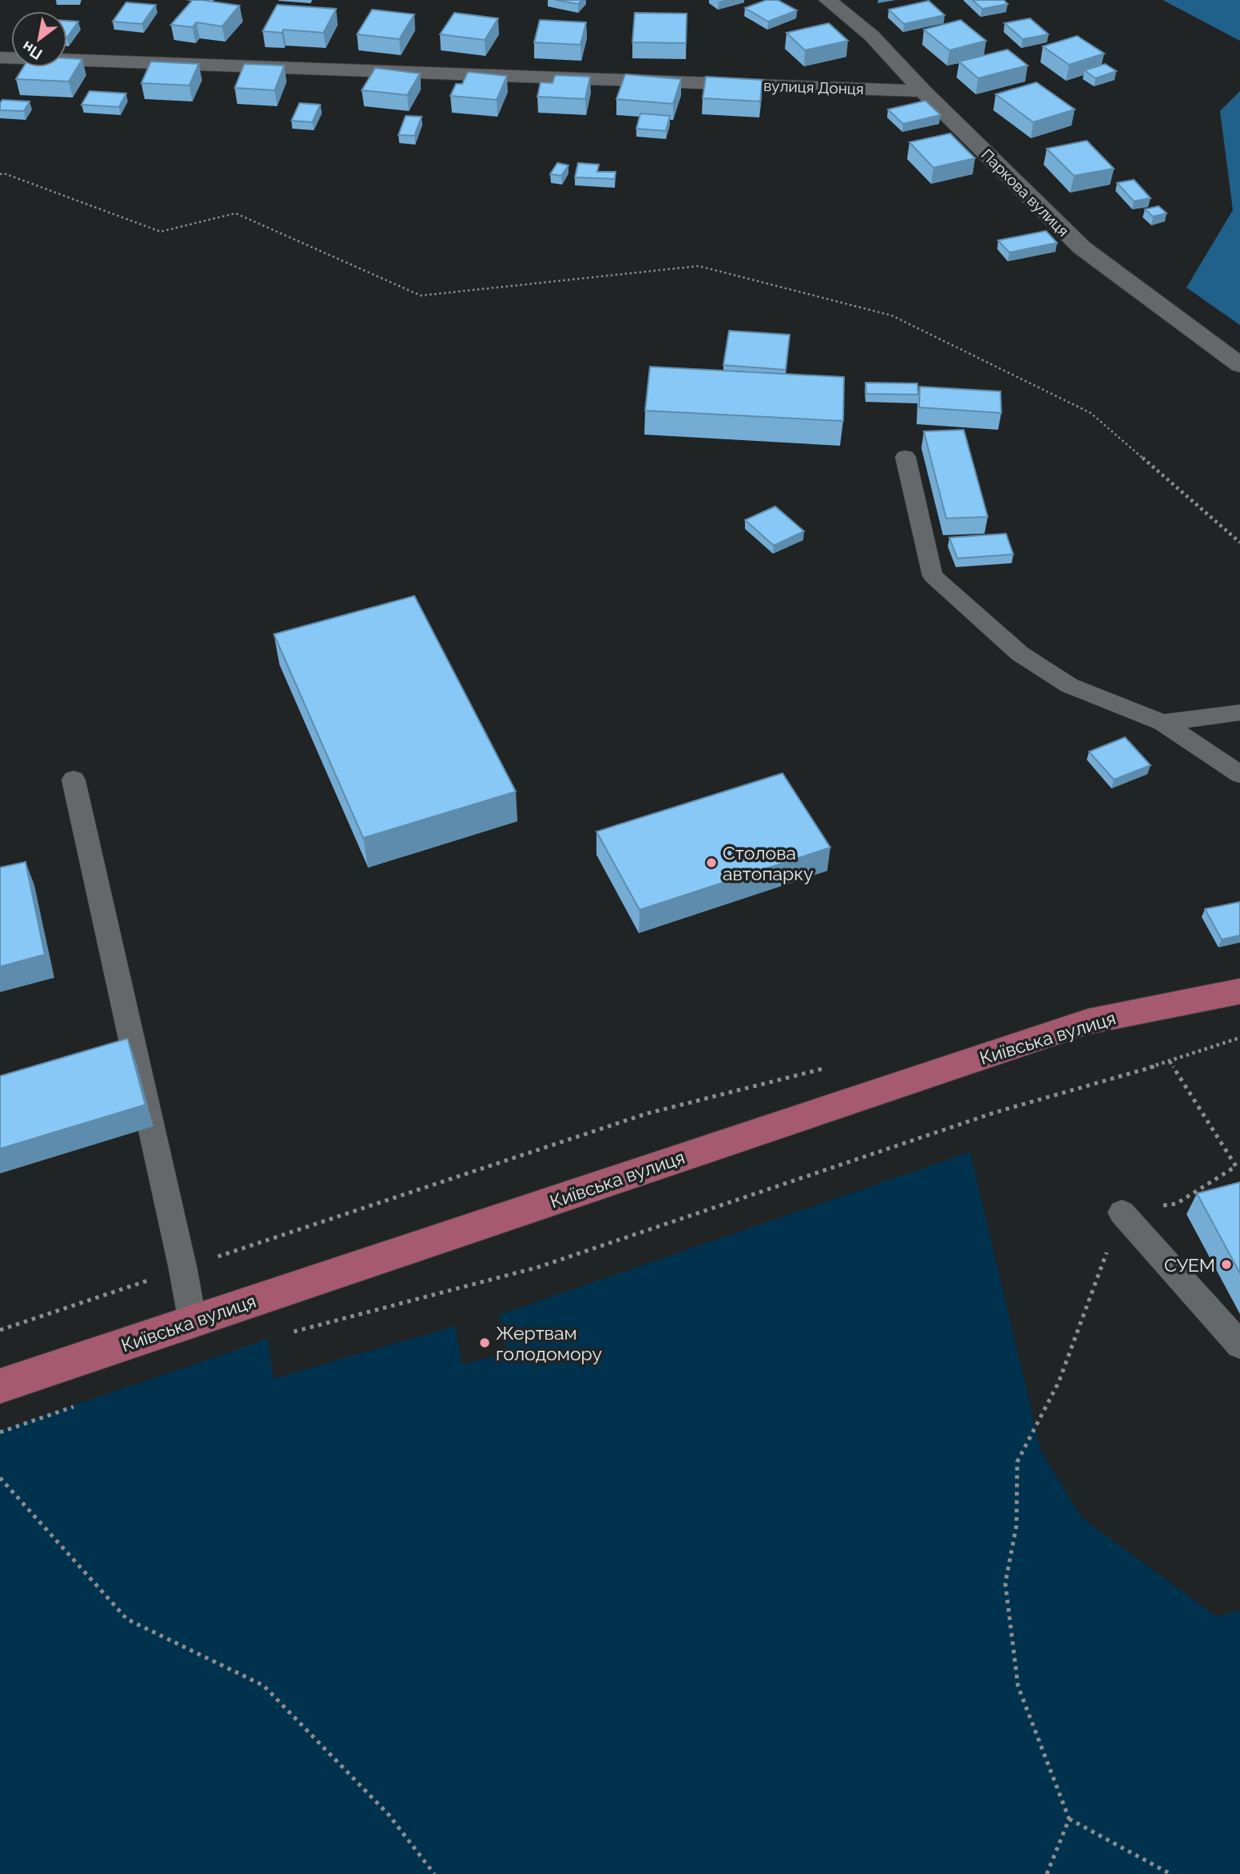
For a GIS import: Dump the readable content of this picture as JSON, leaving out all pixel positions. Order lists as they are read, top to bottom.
{
  "streets": {
    "main road": ["Київська вулиця"],
    "street": ["вулиця Донця", "Паркова вулиця"]
  },
  "crossings": [
    ["вулиця Донця", "Паркова вулиця"]
  ],
  "places": ["Столова автопарку", "СУЕМ", "Жертвам голодомору"],
  "north": "bottom left"
}
